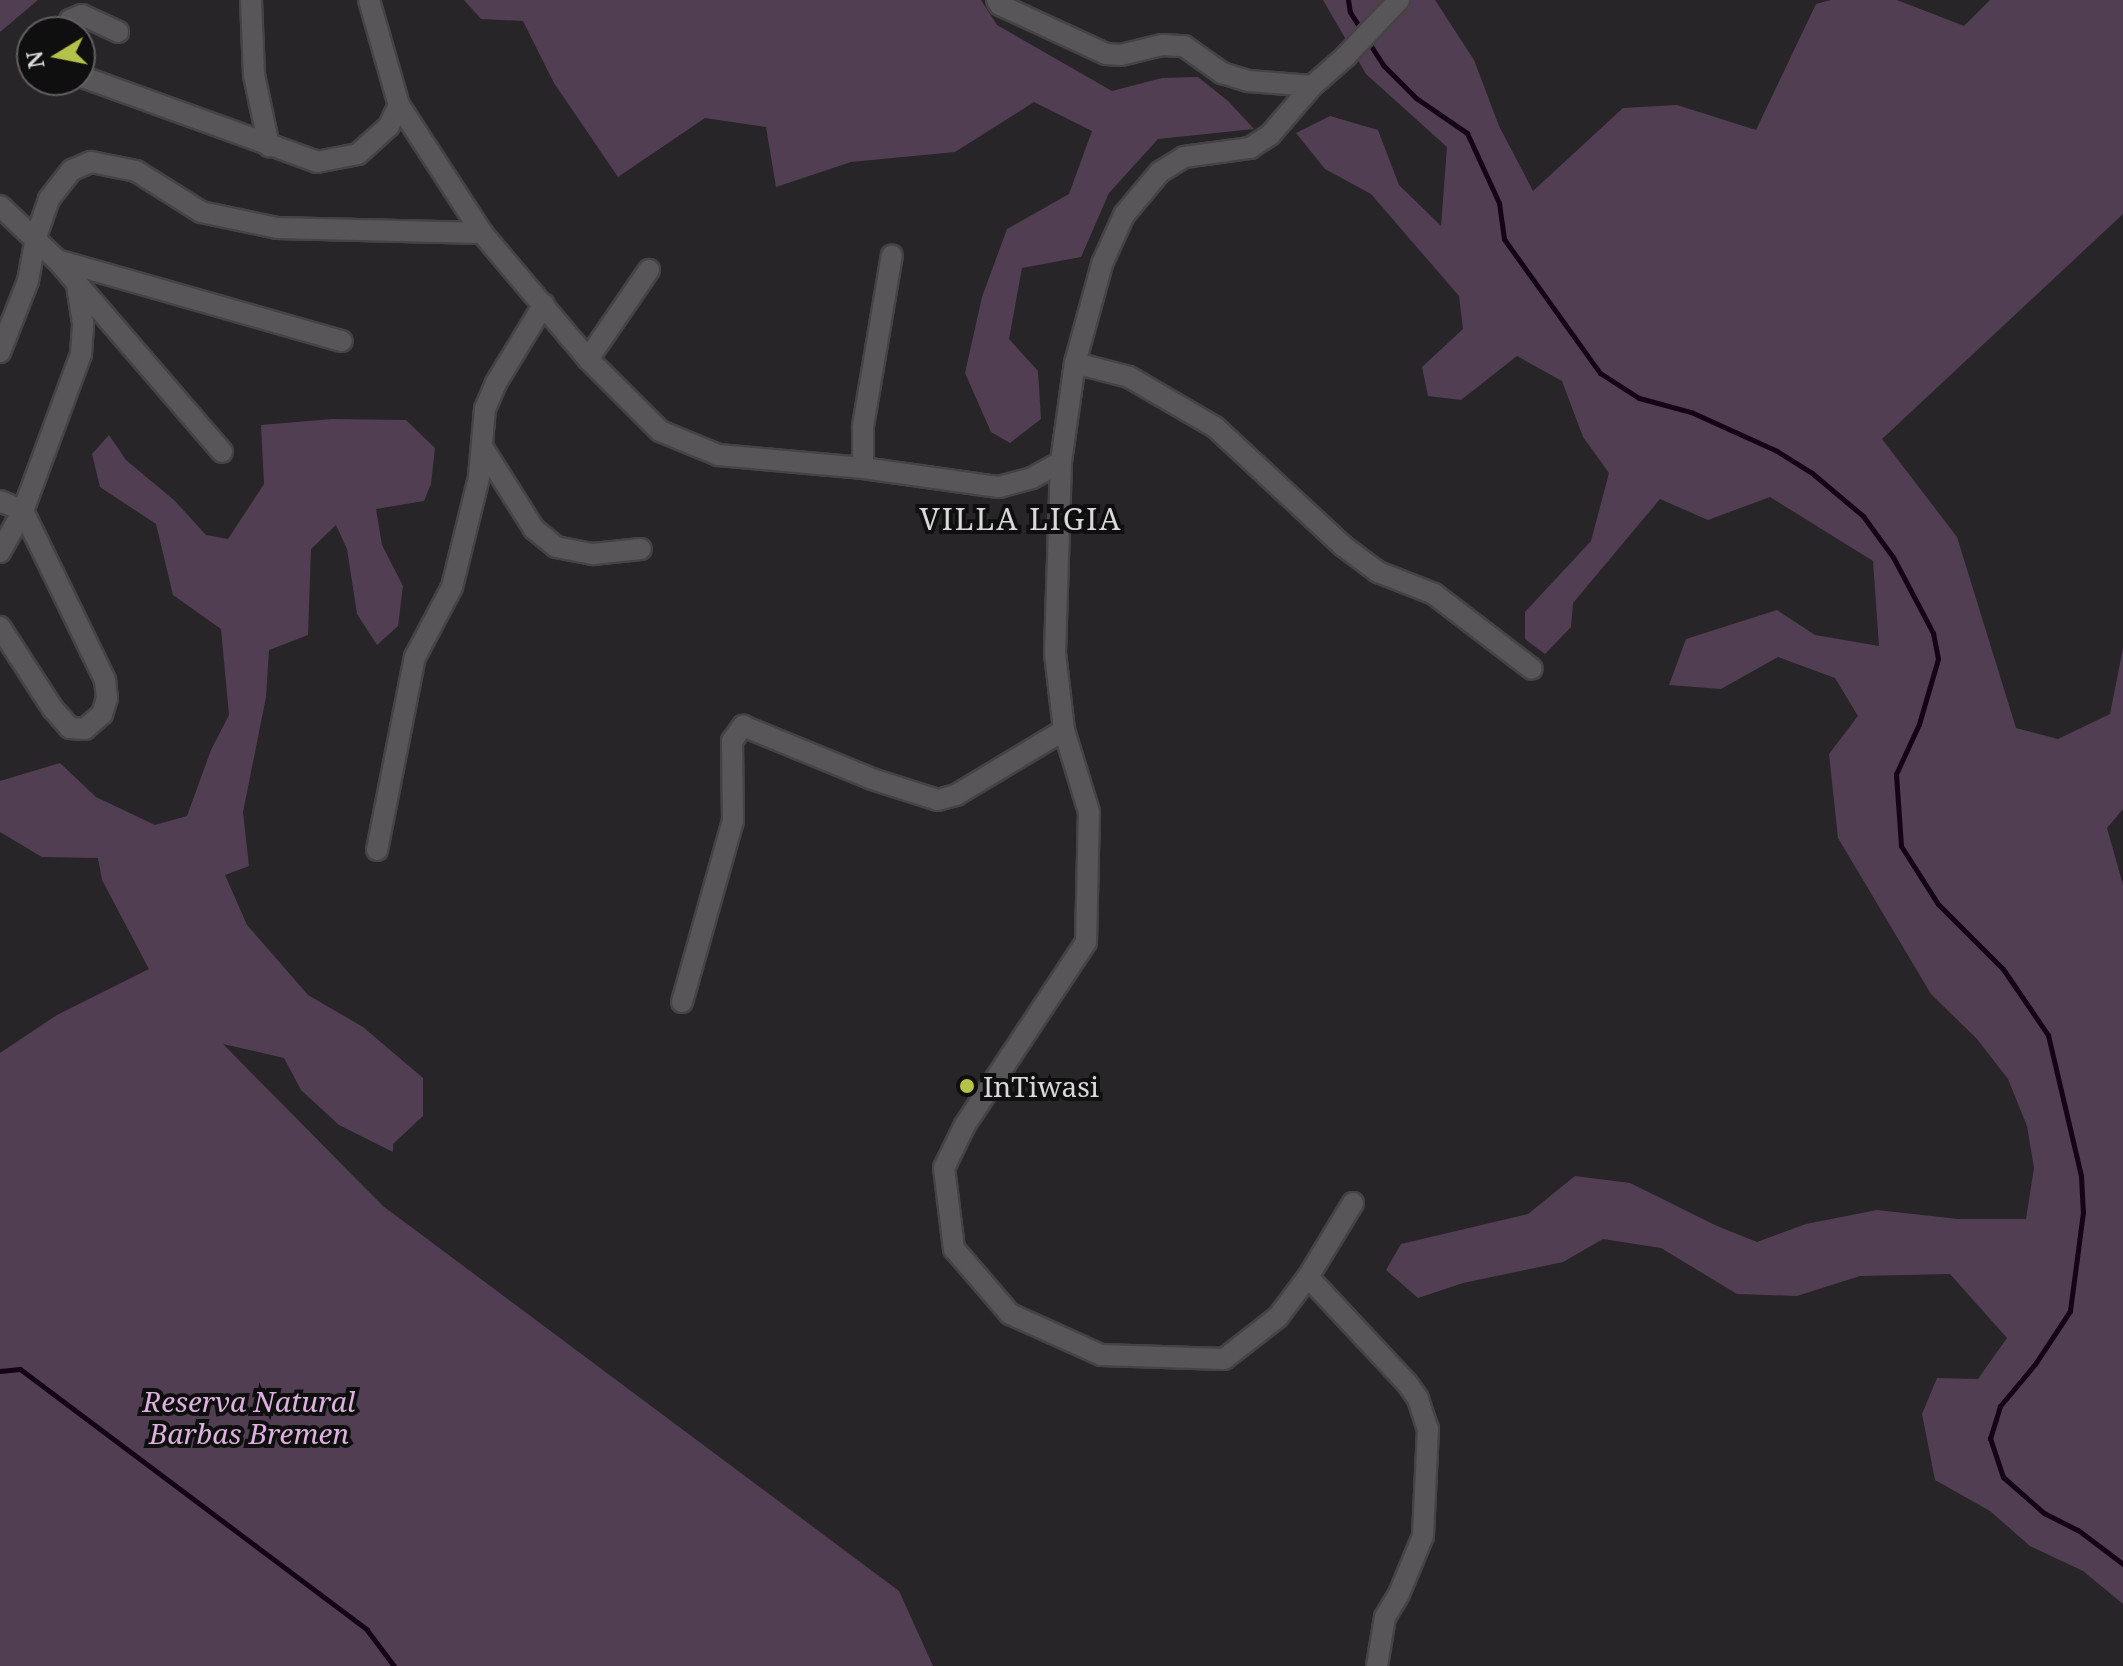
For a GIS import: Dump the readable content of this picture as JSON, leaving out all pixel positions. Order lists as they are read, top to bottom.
{
  "districts": ["VILLA LIGIA"],
  "parks": ["Reserva Natural Barbas Bremen"],
  "places": ["InTiwasi"],
  "north": "left"
}
